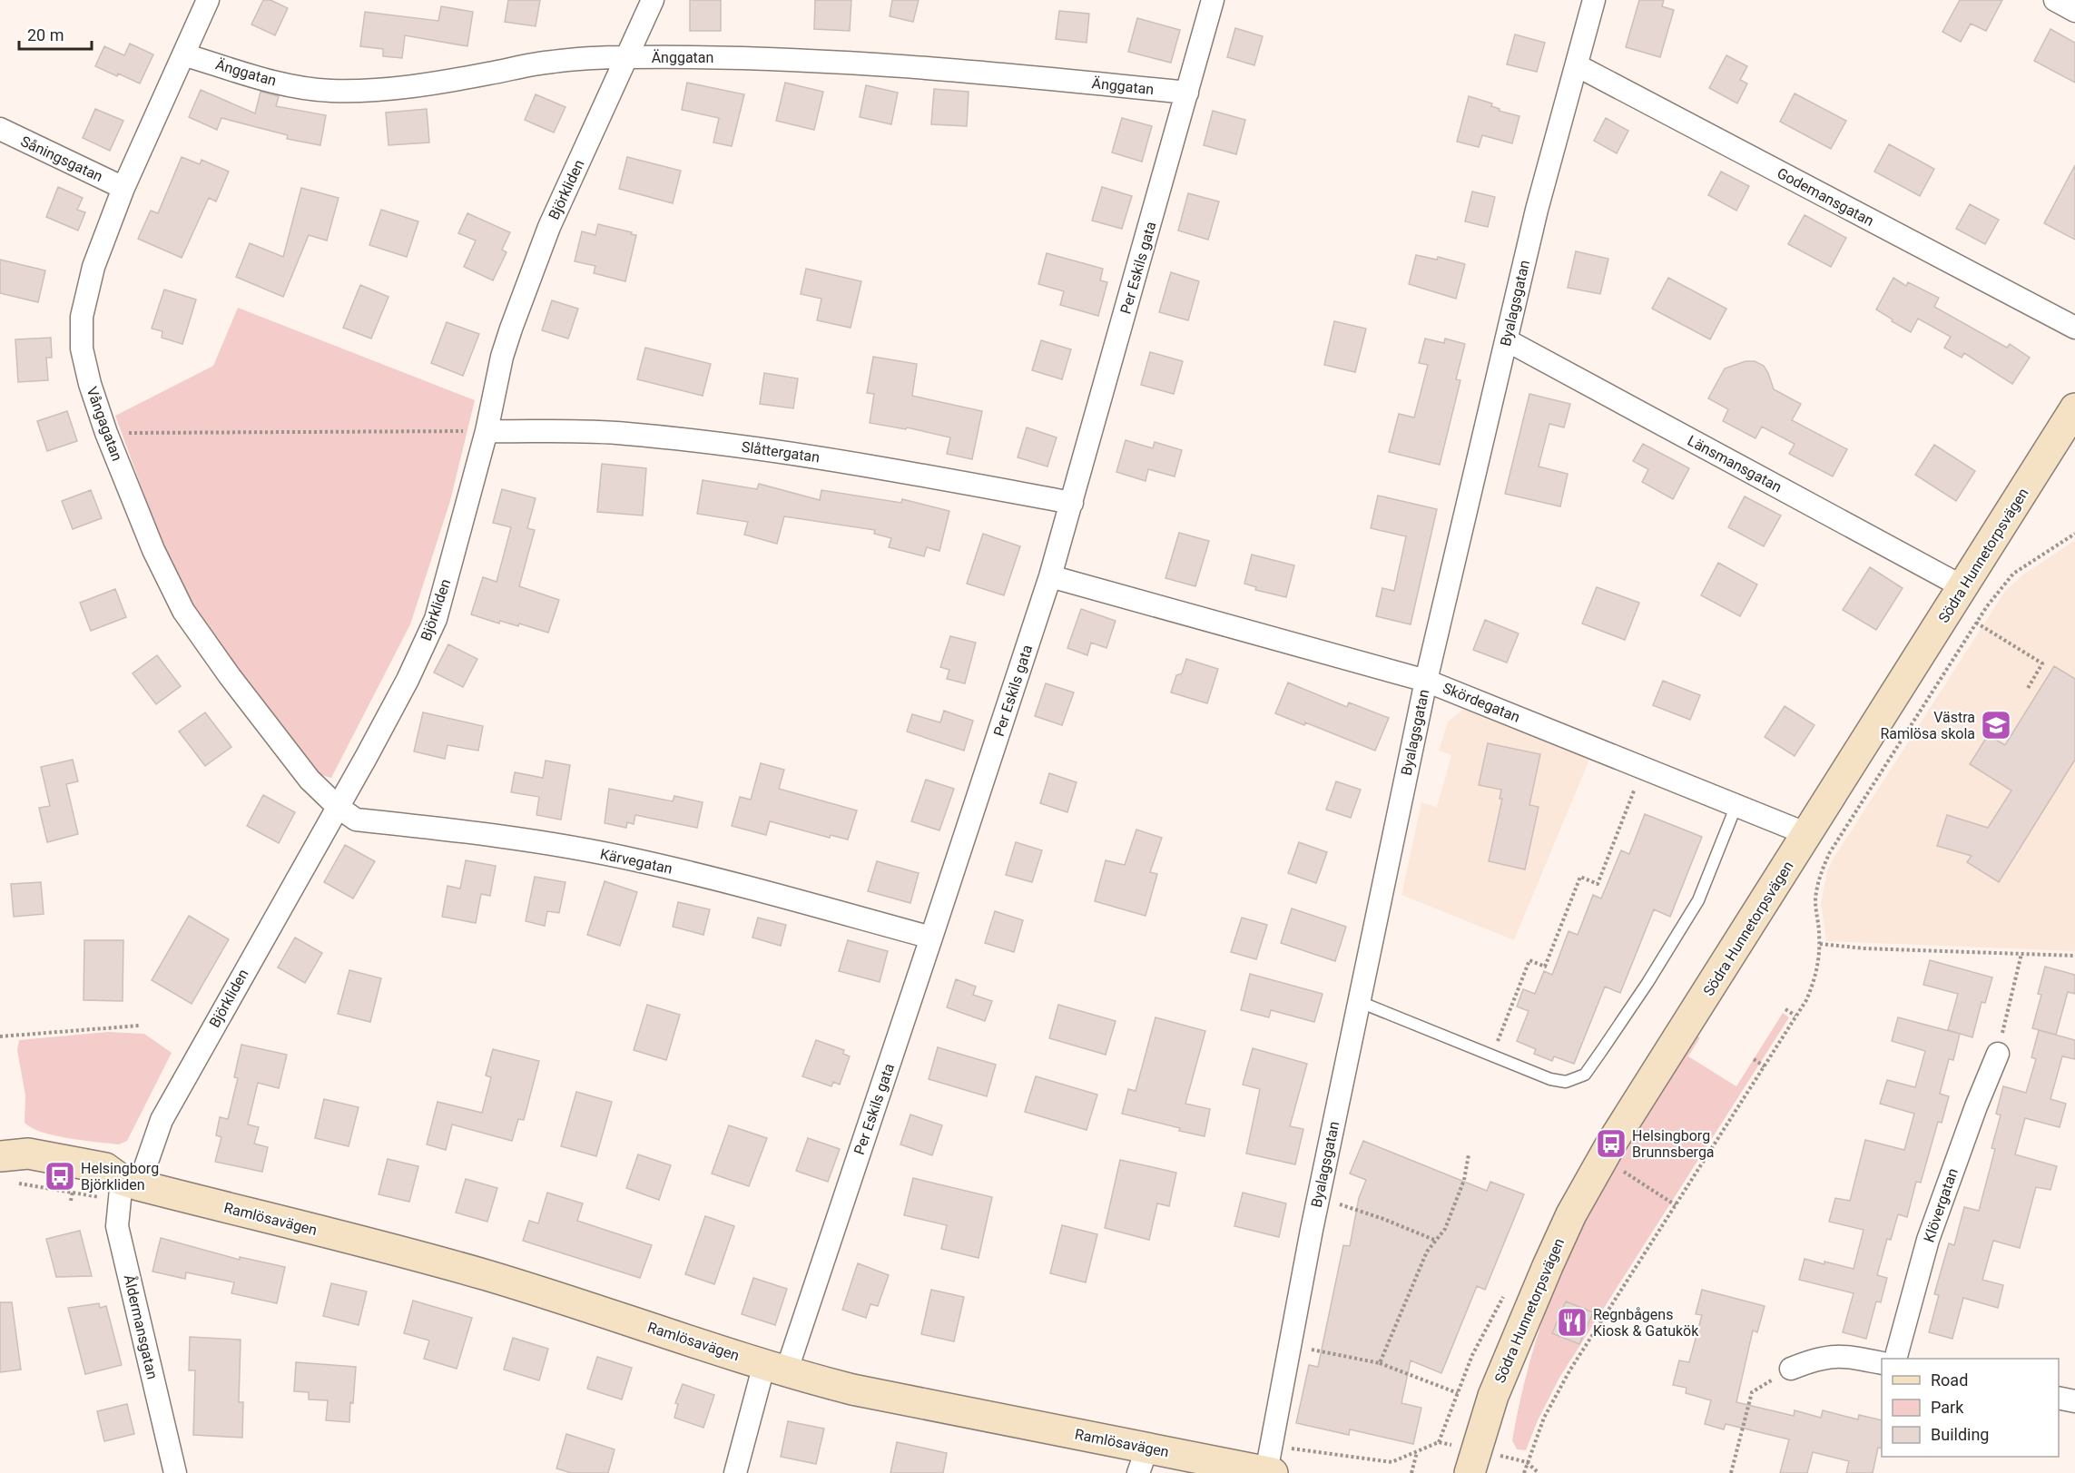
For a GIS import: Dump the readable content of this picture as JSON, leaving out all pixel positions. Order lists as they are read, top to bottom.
{
  "streets": {
    "street": [
      "Änggatan",
      "Såningsgatan",
      "Björkliden",
      "Godemansgatan",
      "Per Eskils gata",
      "Byalagsgatan",
      "Vångagatan",
      "Slåttergatan",
      "Länsmansgatan",
      "Södra Hunnetorpsvägen",
      "Skördegatan",
      "Kärvegatan",
      "Klövergatan",
      "Ramlösavägen",
      "Åldermansgatan"
    ]
  },
  "crossings": [
    ["Änggatan", "Björkliden"],
    ["Änggatan", "Per Eskils gata"],
    ["Änggatan", "Vångagatan"],
    ["Såningsgatan", "Vångagatan"],
    ["Björkliden", "Vångagatan"],
    ["Björkliden", "Slåttergatan"],
    ["Björkliden", "Kärvegatan"],
    ["Björkliden", "Ramlösavägen"],
    ["Björkliden", "Åldermansgatan"],
    ["Godemansgatan", "Byalagsgatan"],
    ["Per Eskils gata", "Slåttergatan"],
    ["Per Eskils gata", "Skördegatan"],
    ["Per Eskils gata", "Kärvegatan"],
    ["Per Eskils gata", "Ramlösavägen"],
    ["Byalagsgatan", "Länsmansgatan"],
    ["Byalagsgatan", "Skördegatan"],
    ["Byalagsgatan", "Ramlösavägen"],
    ["Vångagatan", "Kärvegatan"],
    ["Länsmansgatan", "Södra Hunnetorpsvägen"],
    ["Södra Hunnetorpsvägen", "Skördegatan"],
    ["Ramlösavägen", "Åldermansgatan"]
  ],
  "places": {
    "school or university": ["Västra Ramlösa skola"],
    "bus stop": ["Helsingborg Brunnsberga", "Helsingborg Björkliden"],
    "restaurant": ["Regnbågens Kiosk & Gatukök"]
  },
  "legend": ["Road", "Park", "Building"],
  "scale_bar": "20 m"
}
